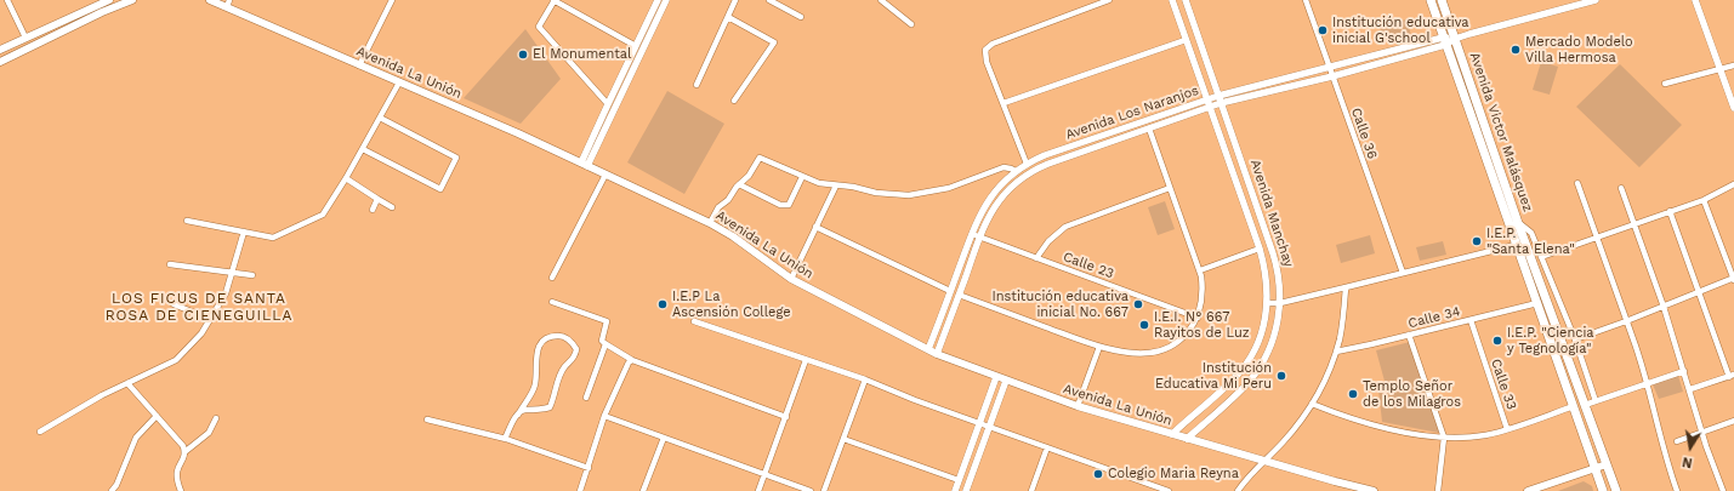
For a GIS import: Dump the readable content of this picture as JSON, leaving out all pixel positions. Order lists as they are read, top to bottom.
{
  "streets": {
    "main road": ["Avenida La Unión", "Avenida Victor Malásquez"],
    "street": [
      "Avenida Los Naranjos",
      "Calle 36",
      "Avenida Manchay",
      "Calle 23",
      "Calle 34",
      "Calle 33"
    ]
  },
  "crossings": [
    ["Avenida La Unión", "Avenida Los Naranjos"],
    ["Avenida La Unión", "Avenida Manchay"],
    ["Avenida Los Naranjos", "Avenida Victor Malásquez"],
    ["Avenida Los Naranjos", "Calle 36"],
    ["Avenida Los Naranjos", "Avenida Manchay"],
    ["Avenida Los Naranjos", "Calle 23"],
    ["Avenida Victor Malásquez", "Calle 34"],
    ["Calle 34", "Calle 33"]
  ],
  "districts": ["LOS FICUS DE SANTA ROSA DE CIENEGUILLA"],
  "places": [
    "Institución educativa inicial G'school",
    "Mercado Modelo Villa Hermosa",
    "El Monumental",
    "I.E.P. \"Santa Elena\"",
    "I.E.P La Ascensión College",
    "Institución educativa inicial No. 667",
    "I.E.I. N° 667 Rayitos de Luz",
    "I.E.P. \"Ciencia y Tegnología\"",
    "Institución Educativa Mi Peru",
    "Templo Señor de los Milagros",
    "Colegio Maria Reyna"
  ],
  "north": "bottom"
}
